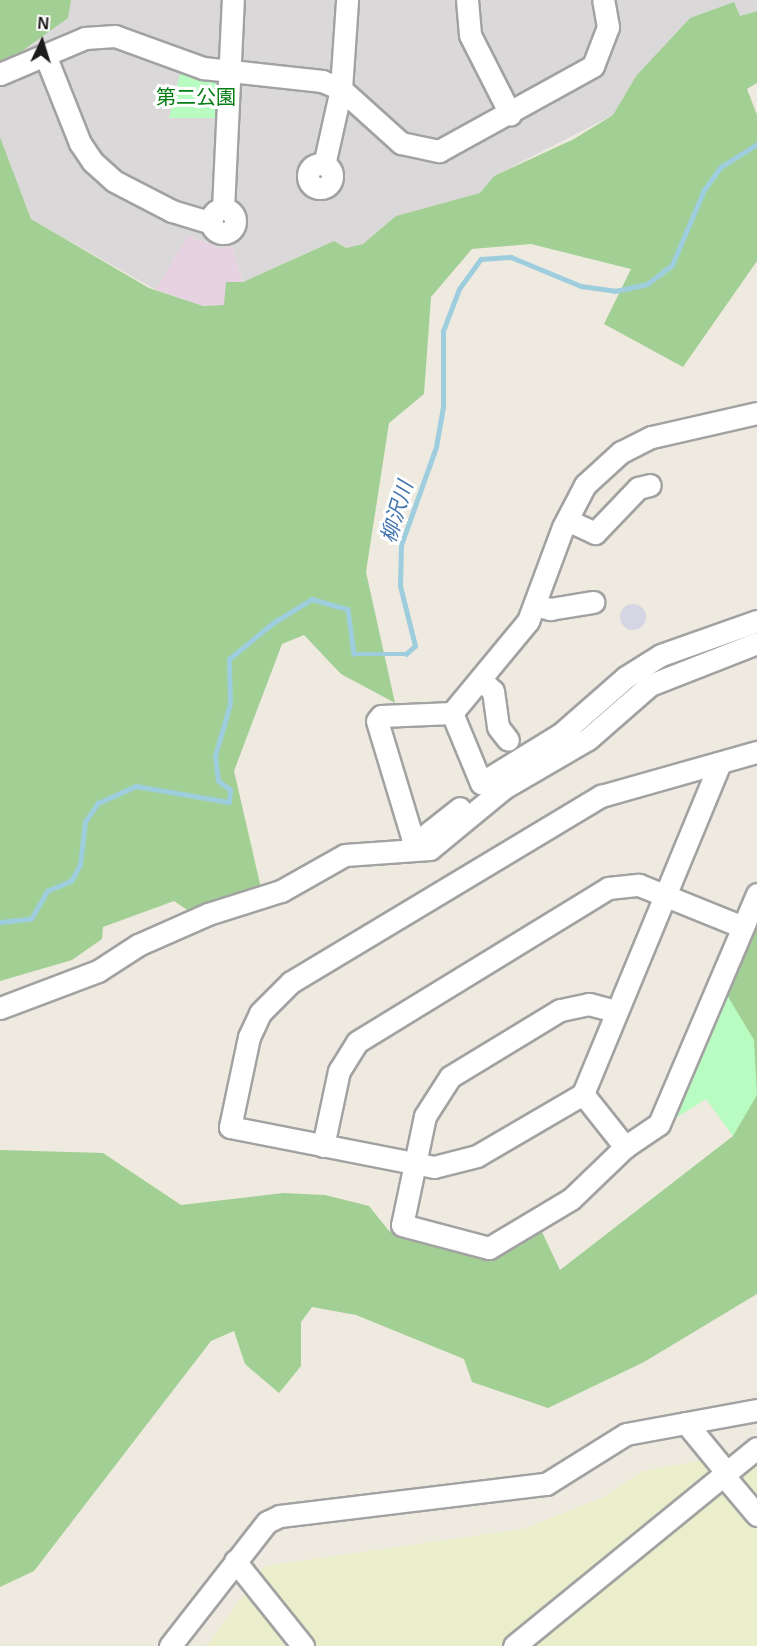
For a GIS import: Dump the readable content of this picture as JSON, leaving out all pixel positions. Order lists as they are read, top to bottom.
{
  "water": ["柳沢川"],
  "parks": ["第二公園"],
  "north": "top"
}
